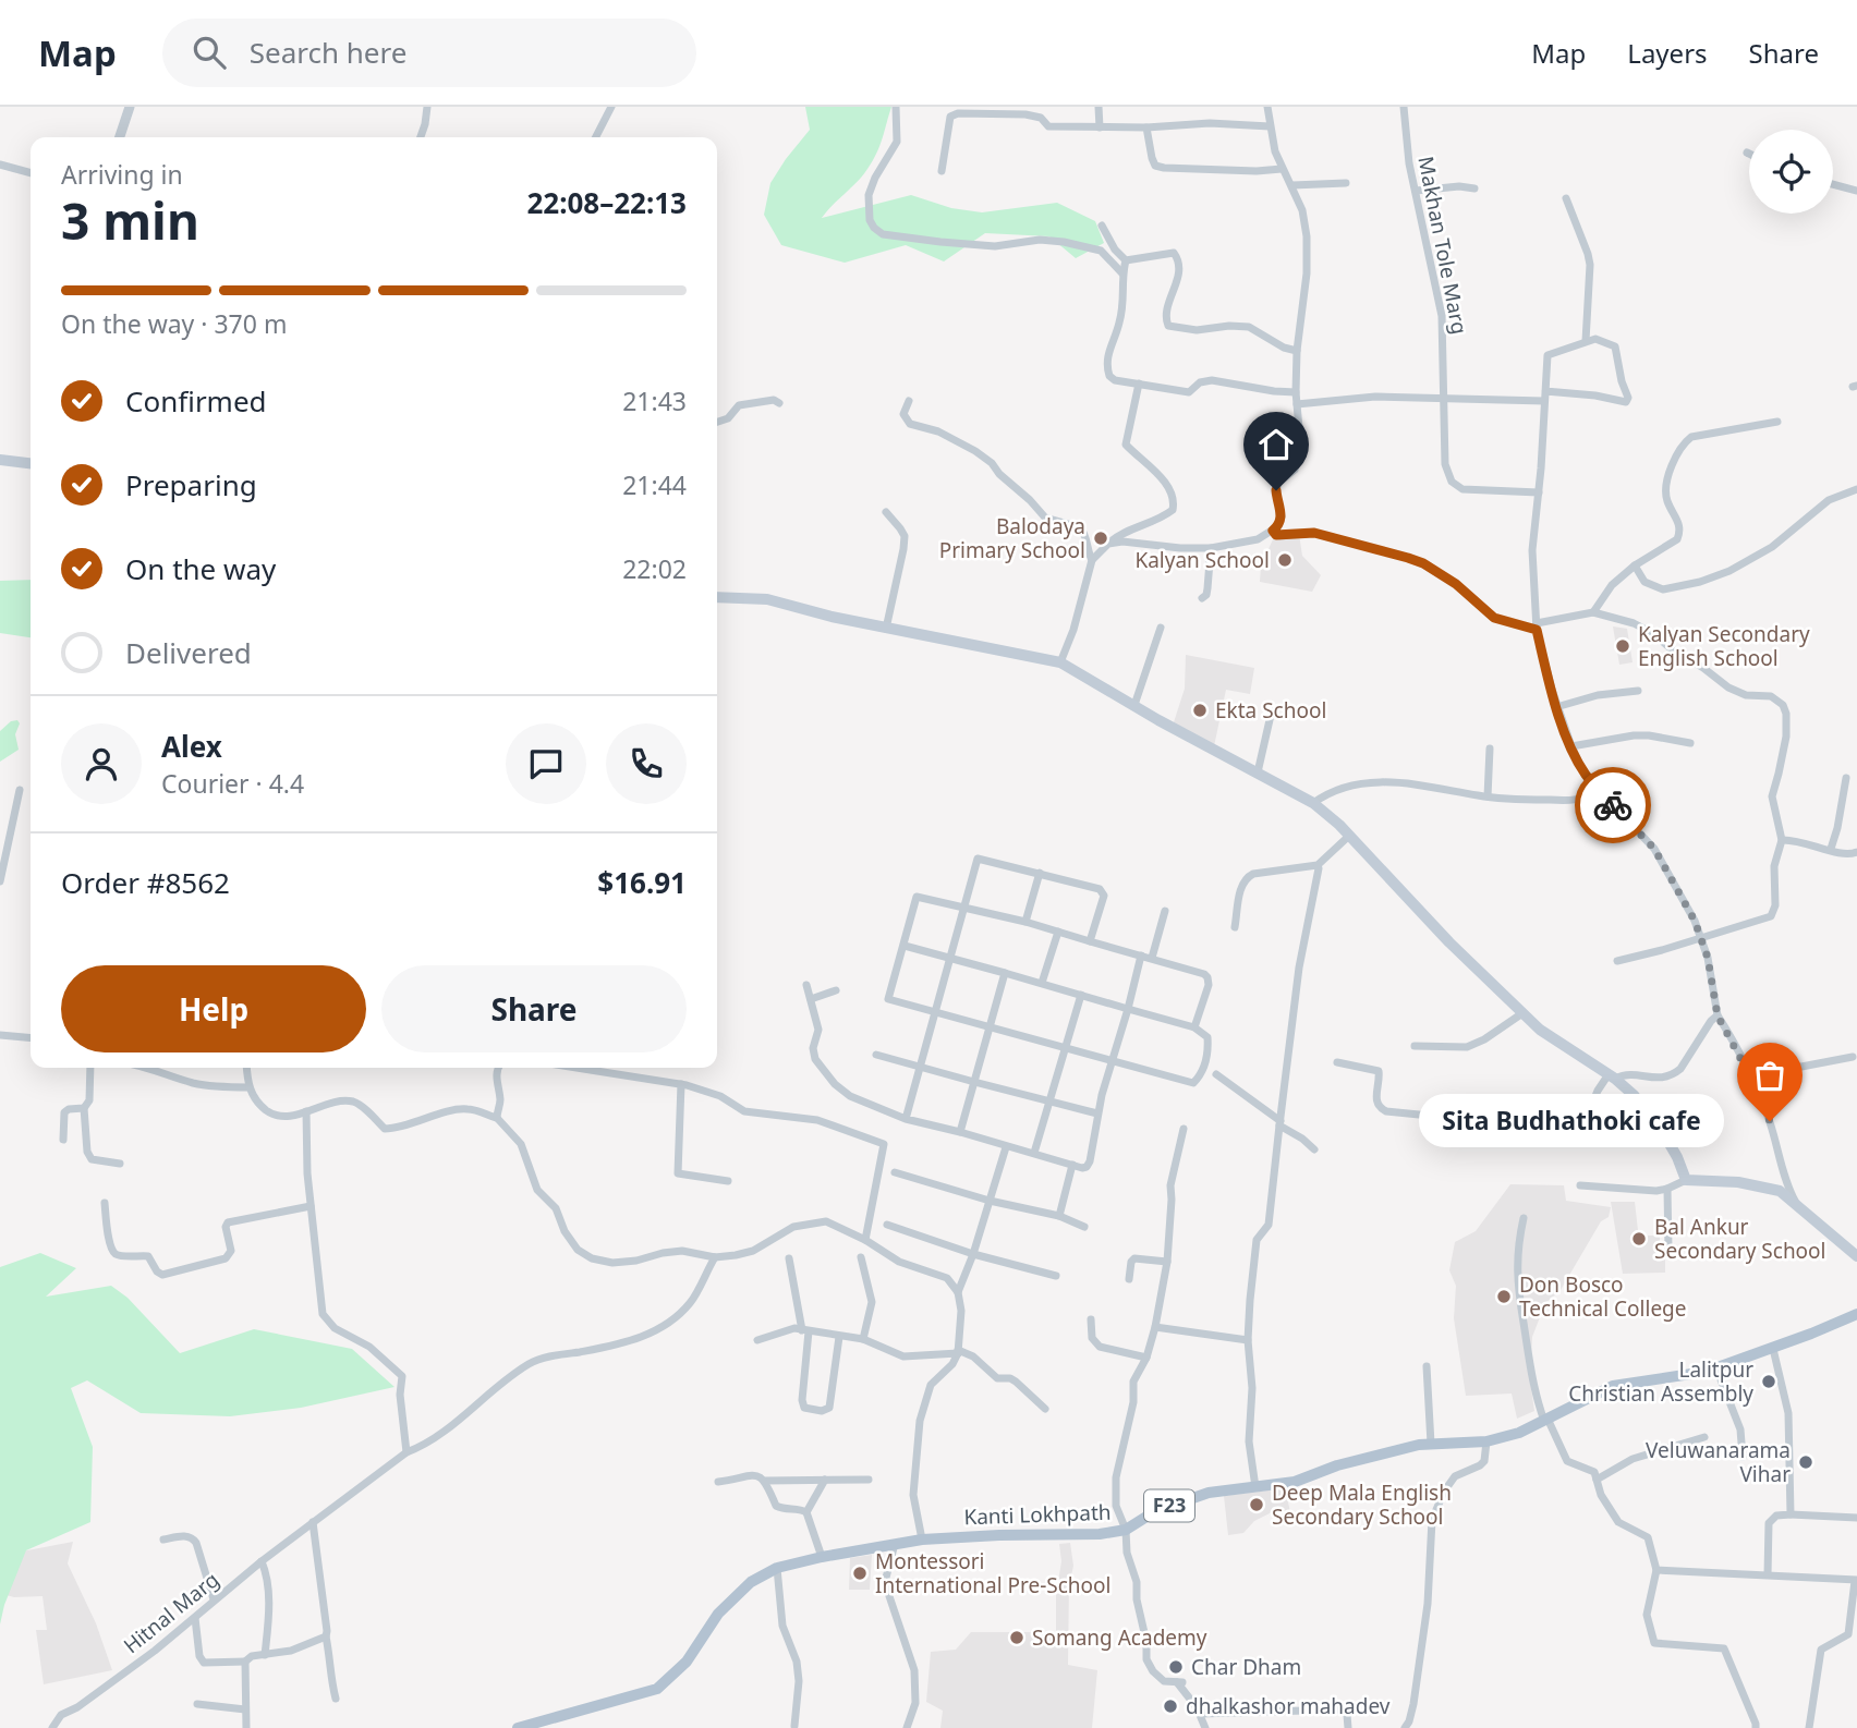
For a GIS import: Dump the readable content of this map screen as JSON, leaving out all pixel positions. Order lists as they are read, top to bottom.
{
  "streets": {
    "main road": ["F23", "Kanti Lokhpath"],
    "street": ["Makhan Tole Marg", "Hitnal Marg"]
  },
  "places": [
    "Balodaya Primary School",
    "Kalyan School",
    "Kalyan Secondary English School",
    "Ekta School",
    "Sita Budhathoki cafe",
    "Bal Ankur Secondary School",
    "Don Bosco Technical College",
    "Lalitpur Christian Assembly",
    "Veluwanarama Vihar",
    "Deep Mala English Secondary School",
    "Montessori International Pre-School",
    "Somang Academy",
    "Char Dham",
    "dhalkashor mahadev"
  ],
  "page": {
    "header": "Map",
    "search": "Search here",
    "nav": ["Map", "Layers", "Share"],
    "heading": ["3 min", "Arriving in", "22:08–22:13"],
    "panel": [
      "Alex",
      "Courier · 4.4",
      "Order #8562",
      "$16.91"
    ],
    "bar": "On the way · 370 m",
    "list": [
      ["Confirmed", "21:43"],
      ["Preparing", "21:44"],
      ["On the way", "22:02"],
      "Delivered"
    ],
    "buttons": ["Help", "Share"],
    "bubble": "Sita Budhathoki cafe"
  }
}
